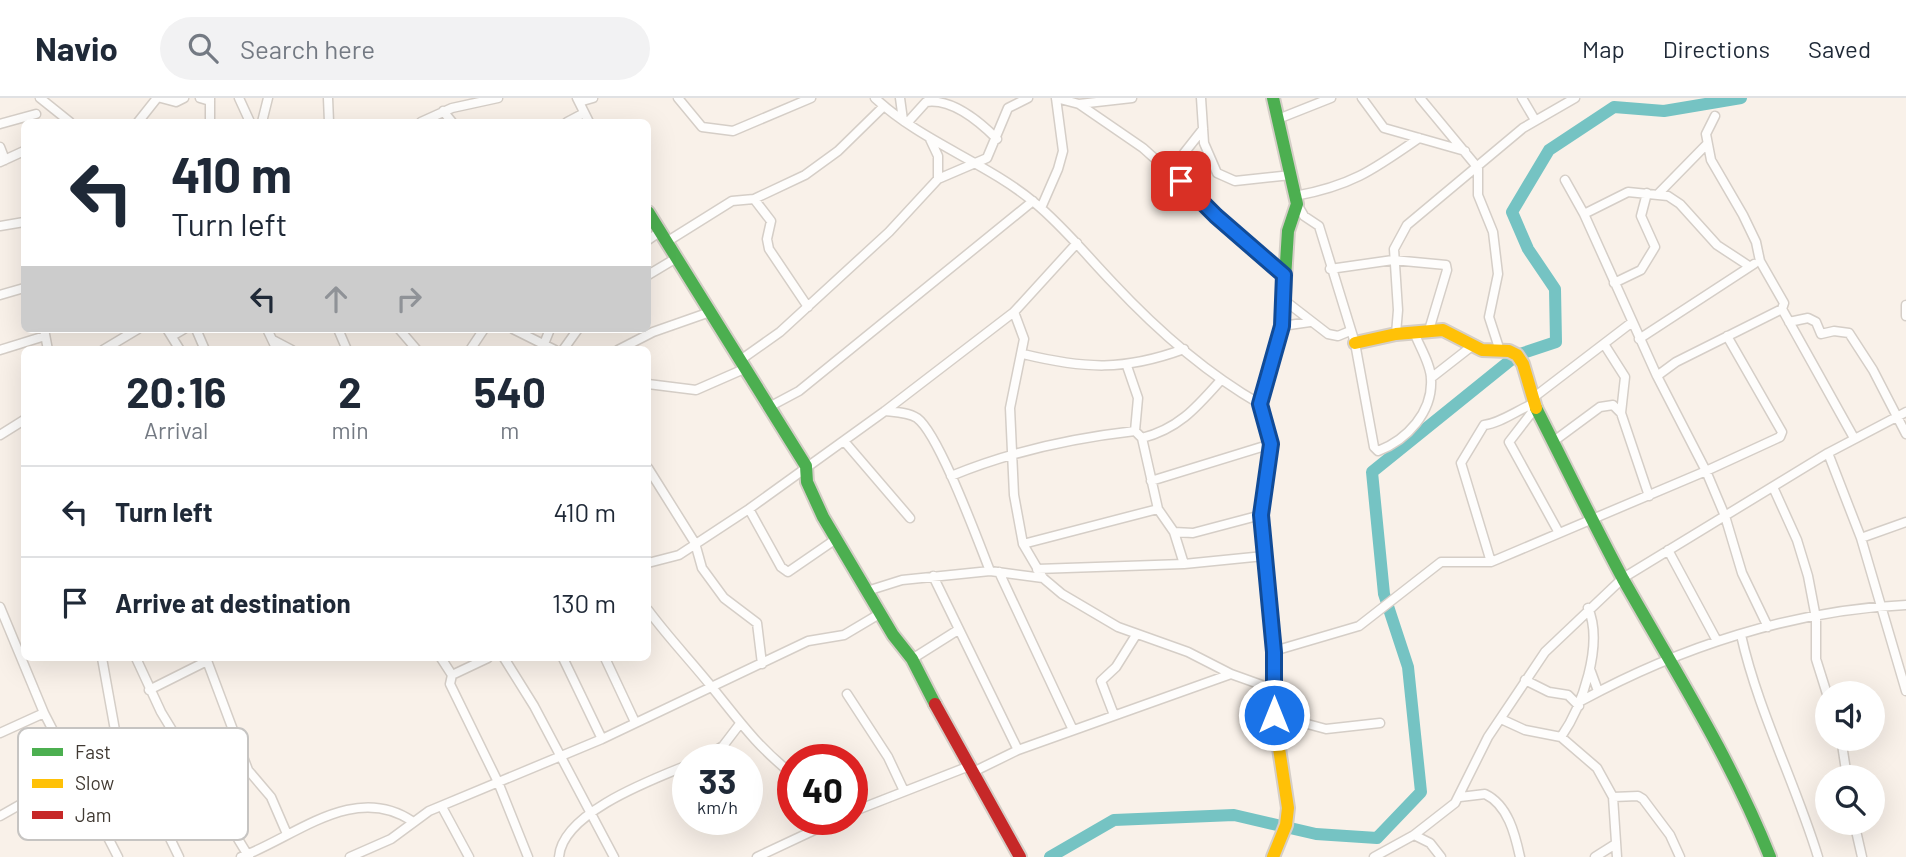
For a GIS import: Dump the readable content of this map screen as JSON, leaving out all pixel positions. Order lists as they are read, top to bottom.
{
  "legend": ["Fast", "Slow", "Jam"],
  "page": {
    "header": "Navio",
    "search": "Search here",
    "nav": ["Map", "Directions", "Saved"],
    "turn": ["410 m", "Turn left"],
    "eta": [
      "20:16",
      "Arrival",
      "2",
      "min",
      "540",
      "m"
    ],
    "list": [
      {
        "name": "Turn left",
        "value": "410 m"
      },
      {
        "name": "Arrive at destination",
        "value": "130 m"
      }
    ],
    "speed": "33 km/h",
    "limit": "40"
  }
}
